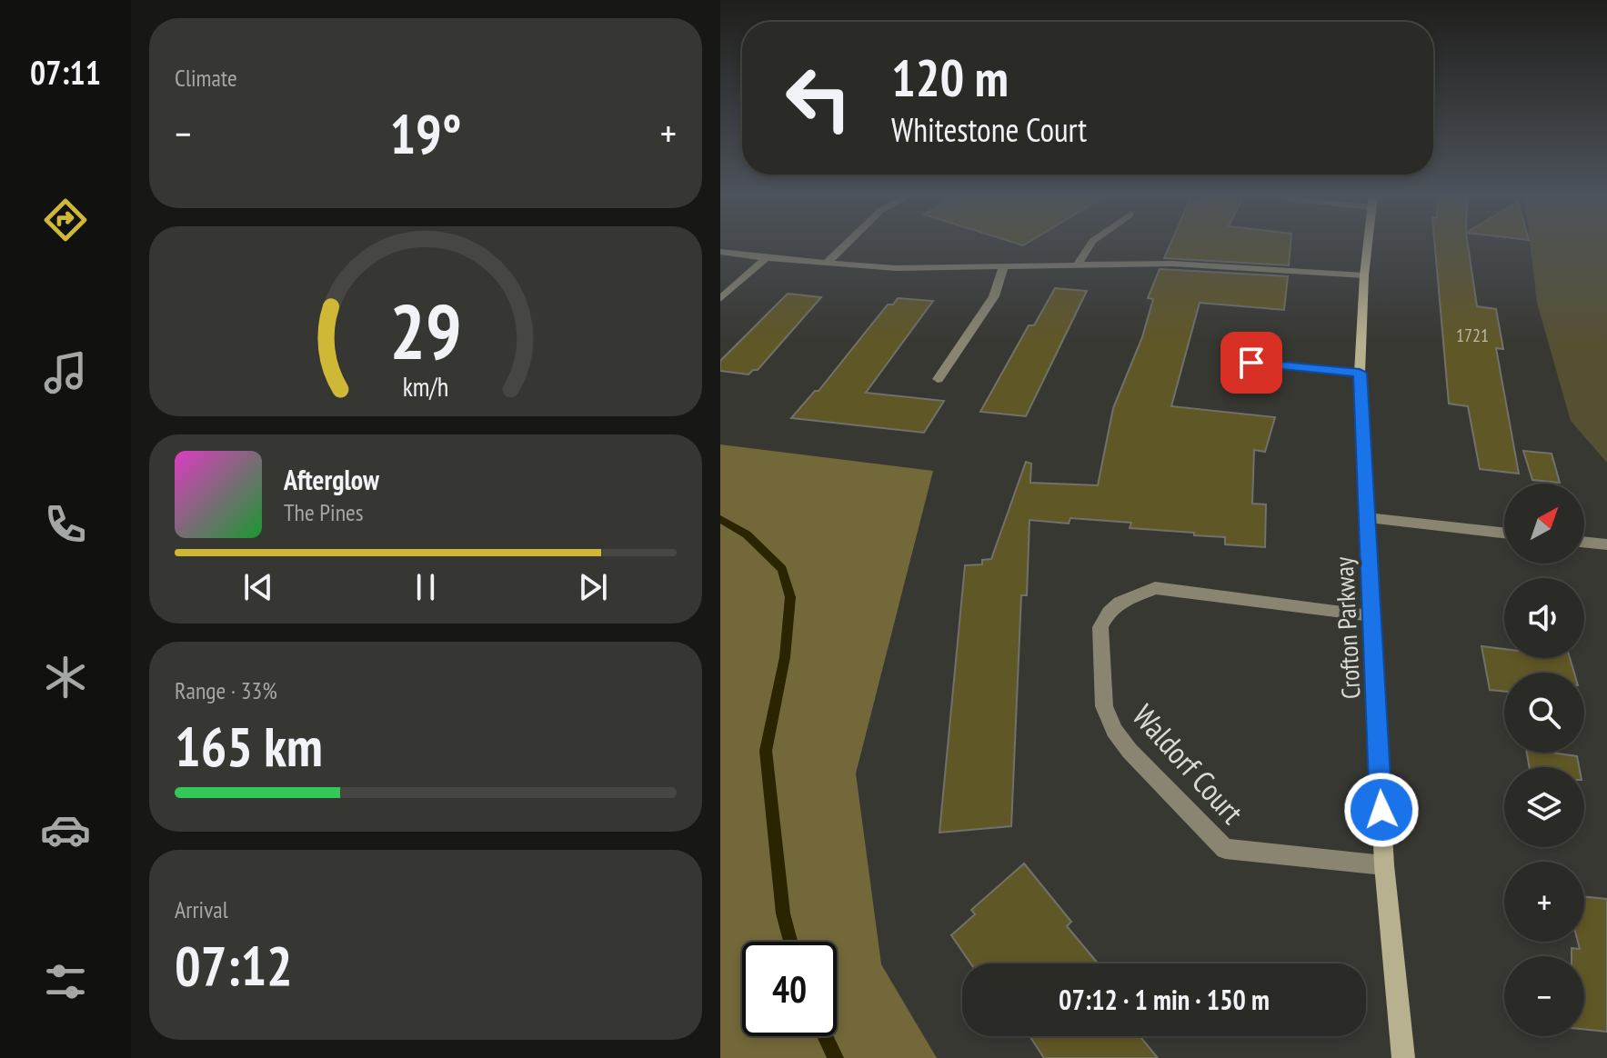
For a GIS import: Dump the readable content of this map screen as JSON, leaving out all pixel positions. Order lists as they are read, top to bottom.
{
  "streets": {
    "street": ["Crofton Parkway", "Waldorf Court"]
  },
  "crossings": [
    ["Crofton Parkway", "Waldorf Court"]
  ],
  "house_numbers": ["1721"],
  "north": "top right",
  "page": {
    "tabs": "07:11",
    "tile": [
      "Climate",
      ["Range · 33%", "165 km"],
      ["Arrival", "07:12"]
    ],
    "turn": ["120 m", "Whitestone Court"],
    "heat": ["−", "19°", "+"],
    "song": ["Afterglow", "The Pines"],
    "map_buttons": ["+", "−"],
    "limit": "40",
    "trip": "07:12 · 1 min · 150 m",
    "gauge": ["29", "km/h"]
  }
}
